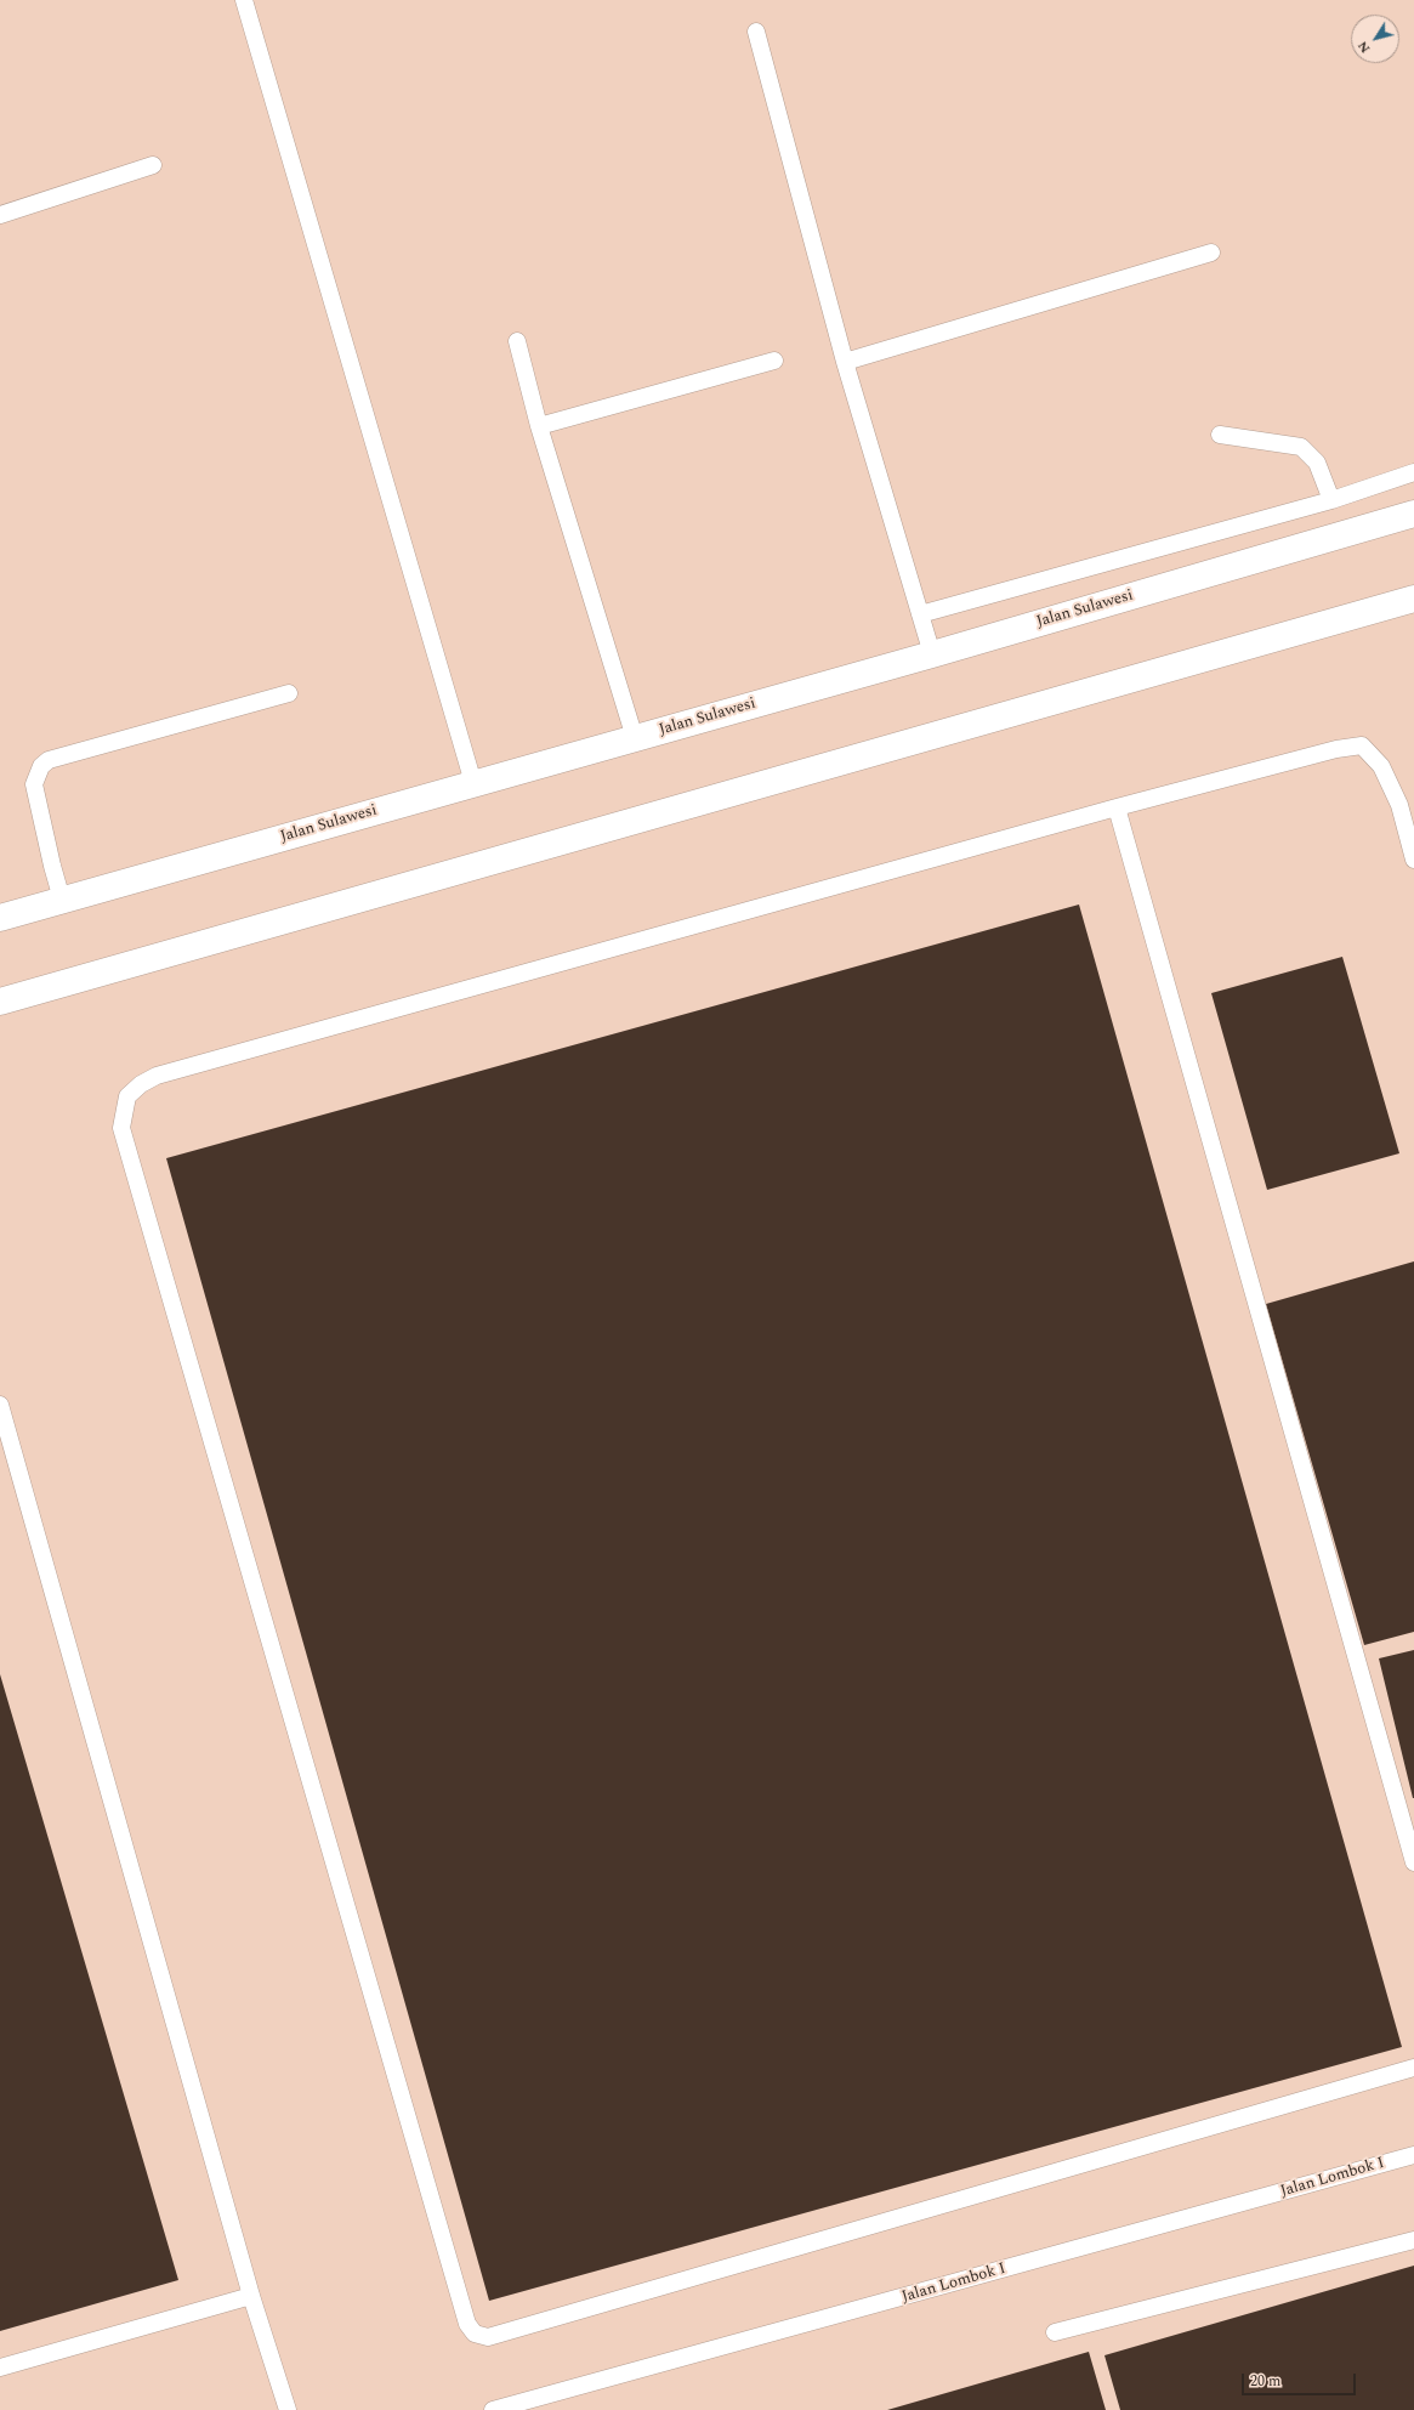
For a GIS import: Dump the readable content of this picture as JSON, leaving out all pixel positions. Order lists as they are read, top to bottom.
{
  "streets": {
    "street": ["Jalan Sulawesi"],
    "lane": ["Jalan Lombok I"]
  },
  "scale_bar": "20 m",
  "north": "bottom left"
}
